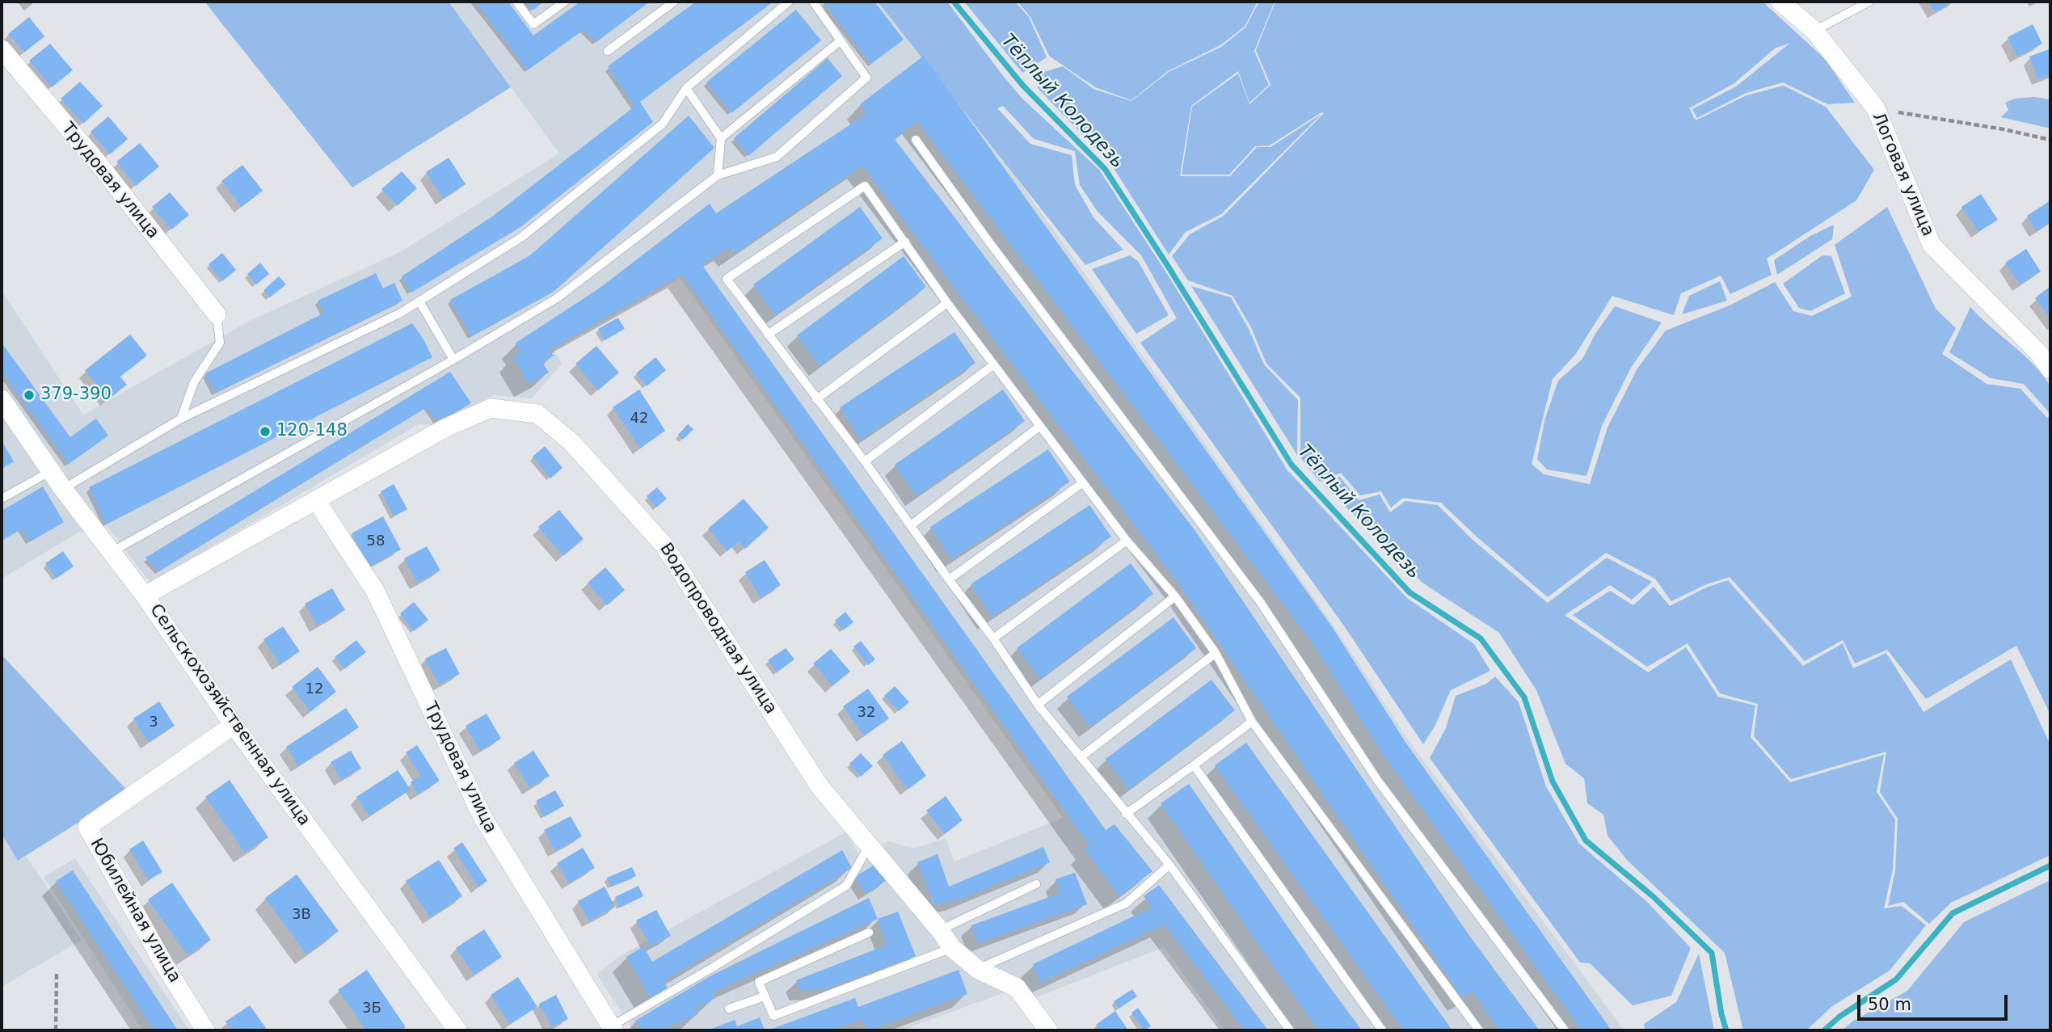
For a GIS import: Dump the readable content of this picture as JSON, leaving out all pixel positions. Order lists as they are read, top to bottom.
{
  "streets": {
    "street": [
      "Логовая улица",
      "Трудовая улица",
      "Водопроводная улица",
      "Сельскохозяйственная улица",
      "Юбилейная улица"
    ]
  },
  "crossings": [
    ["Трудовая улица", "Водопроводная улица"],
    ["Водопроводная улица", "Сельскохозяйственная улица"],
    ["Сельскохозяйственная улица", "Юбилейная улица"]
  ],
  "water": ["Тёплый Колодезь"],
  "places": ["379-390", "120-148"],
  "house_numbers": [
    "42",
    "58",
    "12",
    "32",
    "3",
    "3В",
    "3Б"
  ],
  "scale_bar": "50 m"
}
